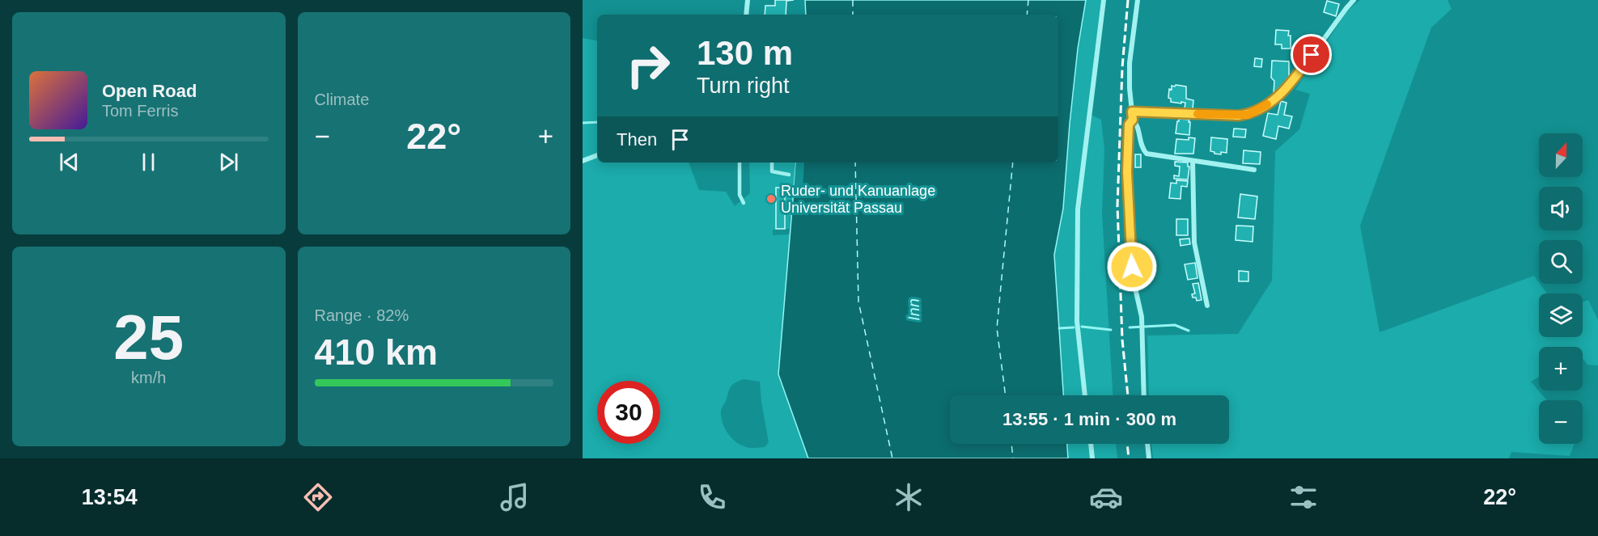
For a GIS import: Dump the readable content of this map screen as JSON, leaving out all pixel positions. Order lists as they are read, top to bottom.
{
  "water": ["Inn"],
  "places": ["Ruder- und Kanuanlage Universität Passau"],
  "north": "top",
  "page": {
    "tile": [
      "Climate",
      ["25", "km/h"],
      ["Range · 82%", "410 km"]
    ],
    "turn": ["130 m", "Turn right"],
    "song": ["Open Road", "Tom Ferris"],
    "heat": ["−", "22°", "+"],
    "then": "Then",
    "map_buttons": ["+", "−"],
    "limit": "30",
    "trip": "13:55 · 1 min · 300 m",
    "tabs": ["13:54", "22°"]
  }
}
